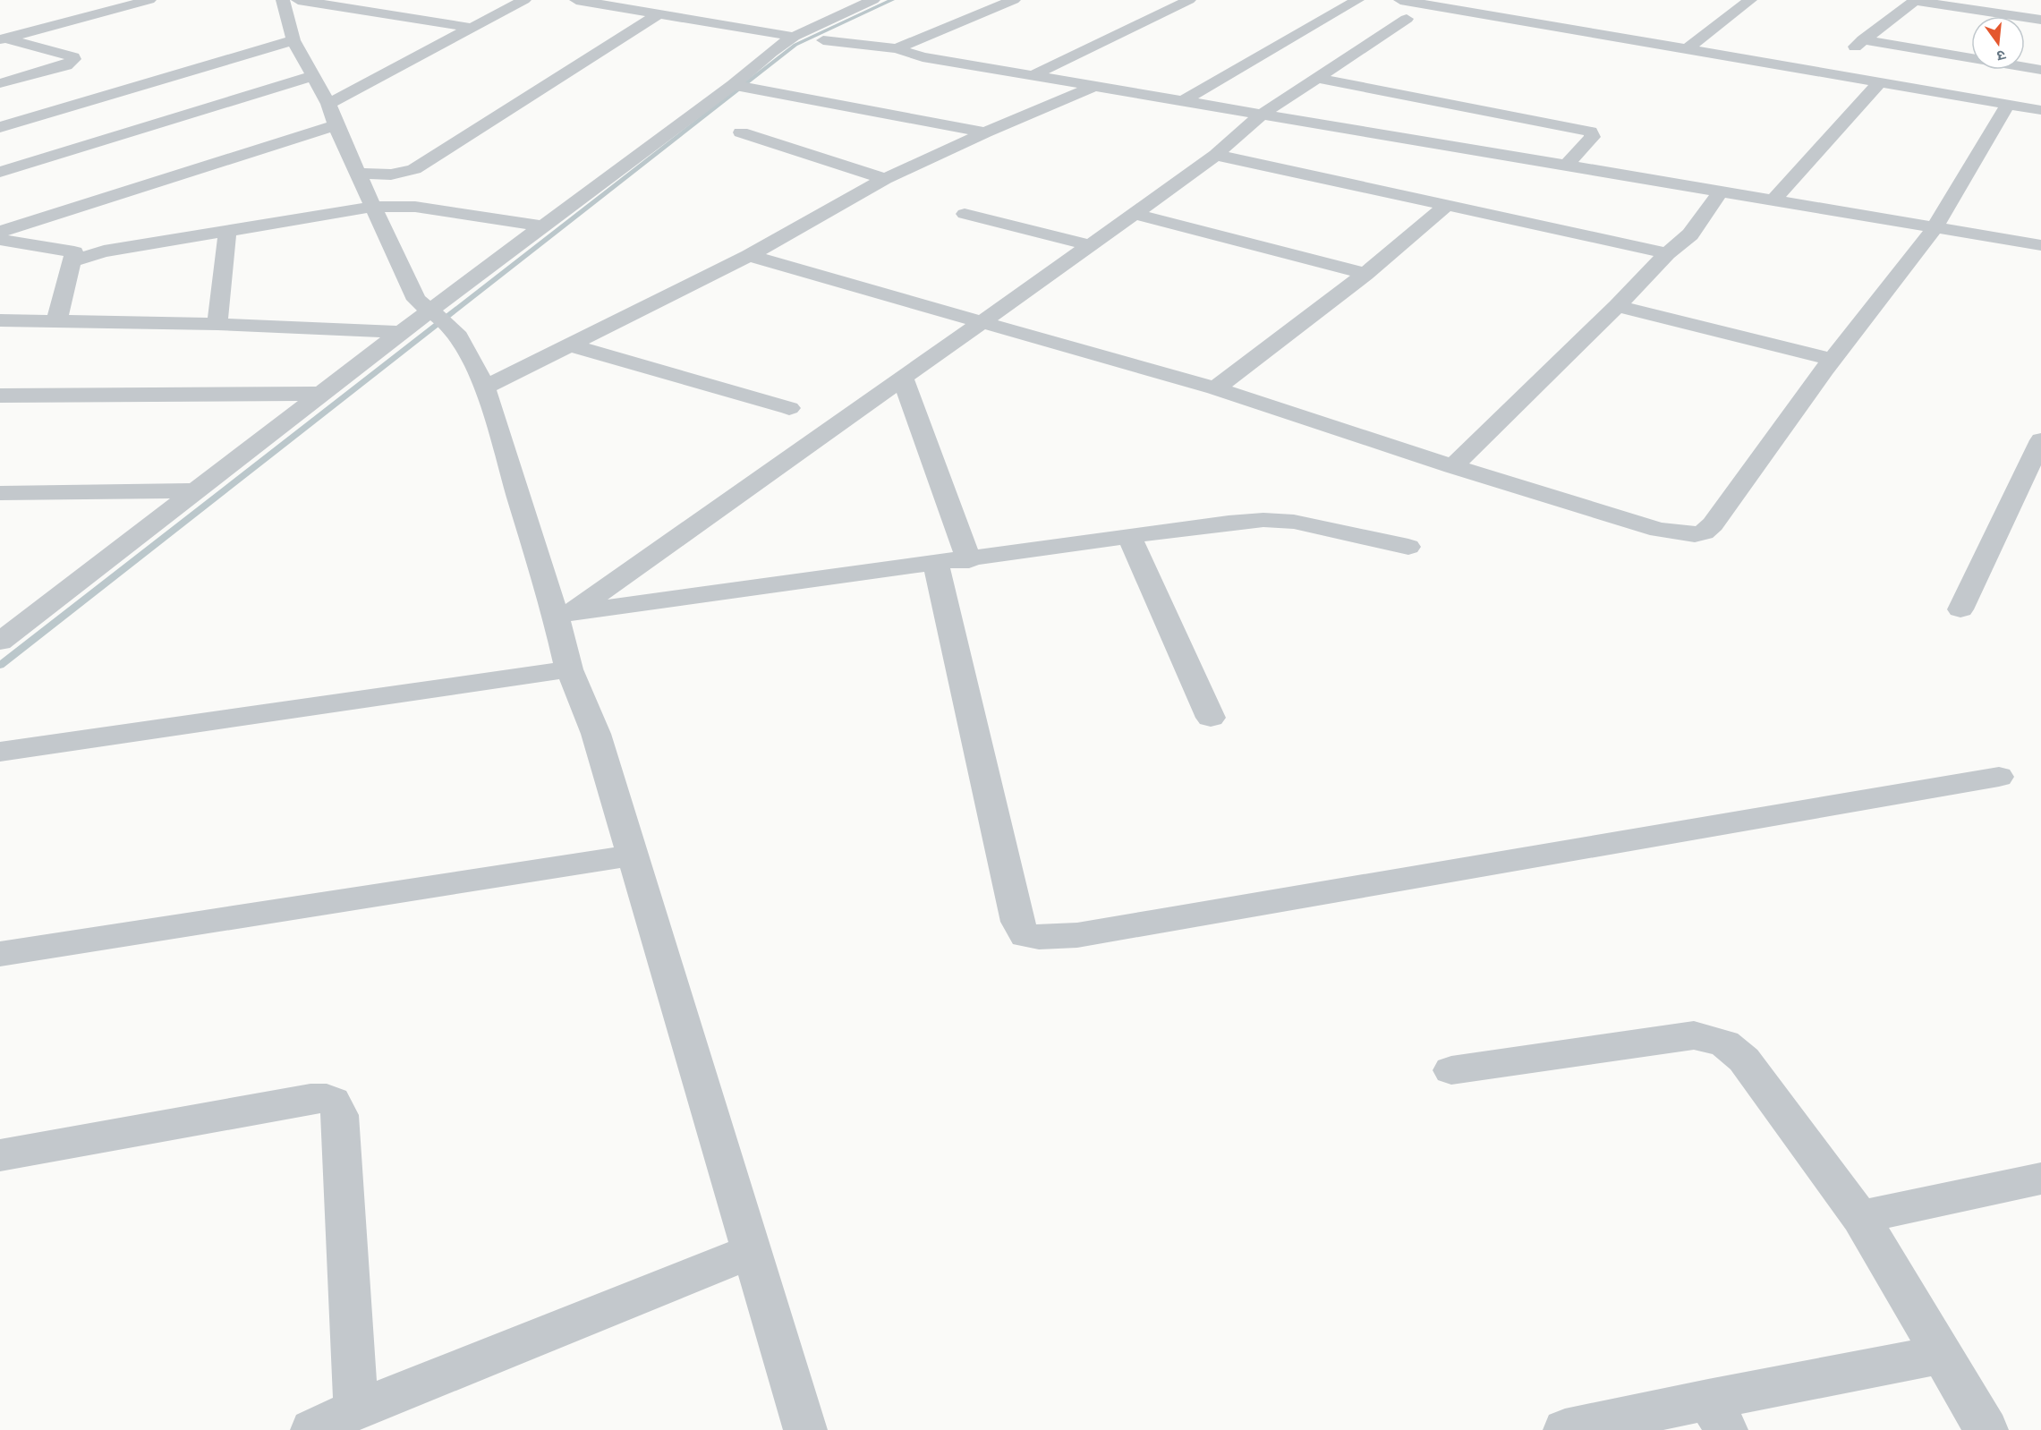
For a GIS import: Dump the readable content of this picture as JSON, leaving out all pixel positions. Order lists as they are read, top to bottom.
{
  "north": "bottom"
}
